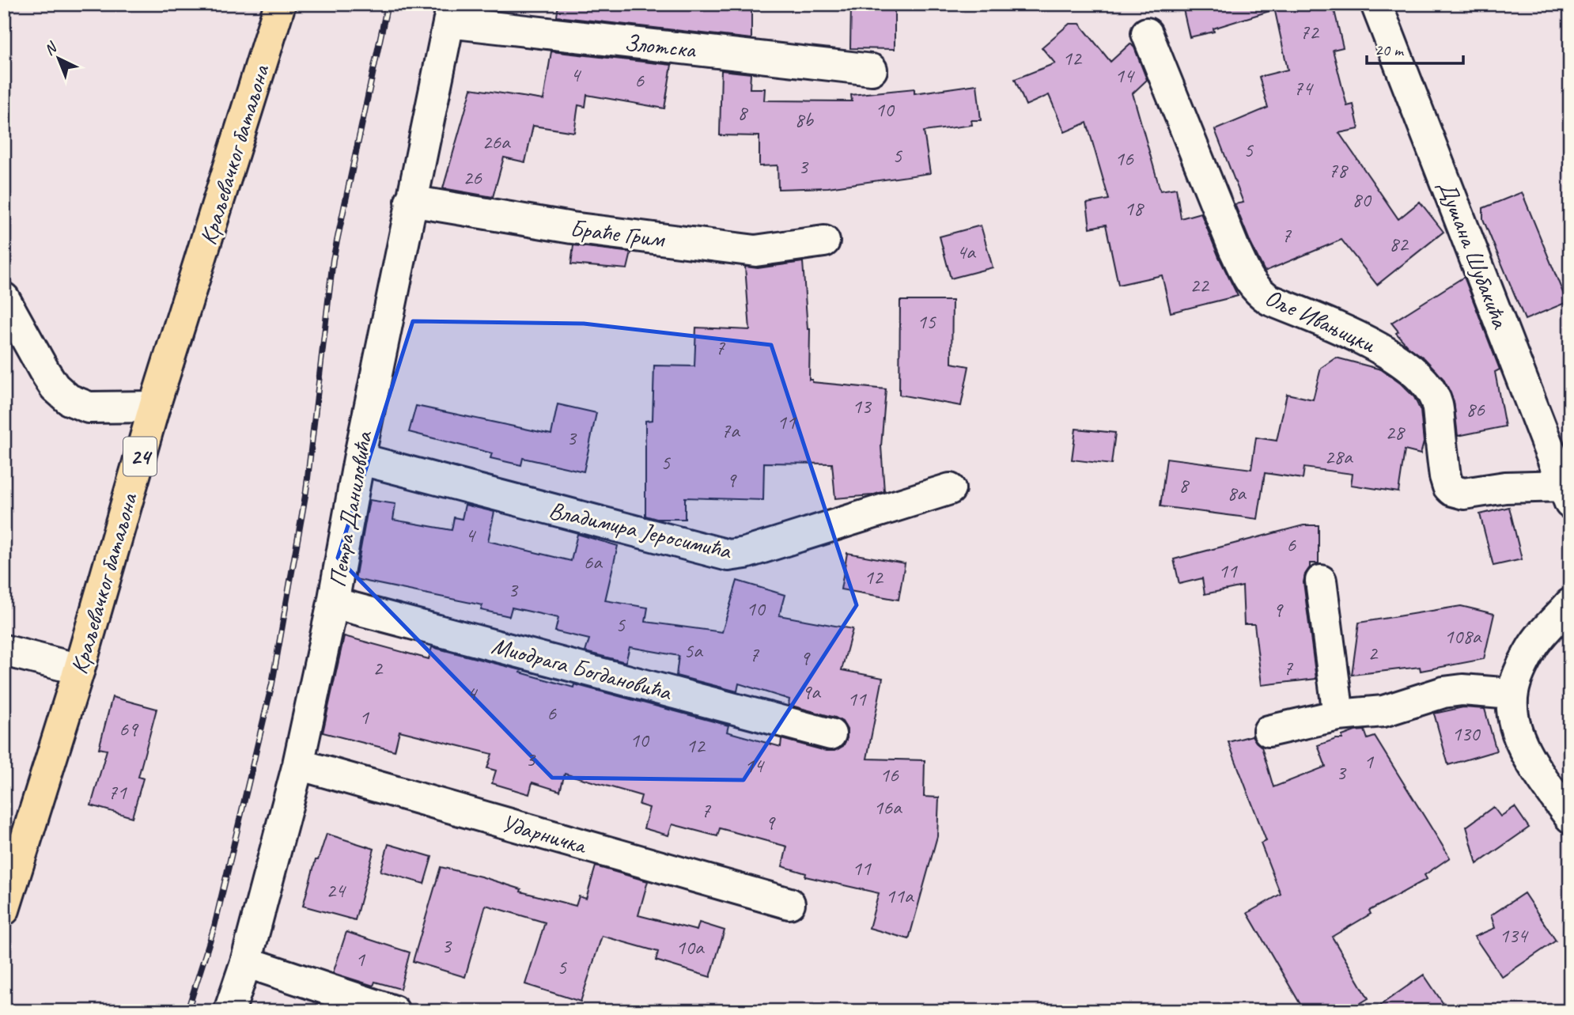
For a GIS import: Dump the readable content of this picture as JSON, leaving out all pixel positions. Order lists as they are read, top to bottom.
{
  "streets": {
    "main road": ["Краљевачког батаљона", "24"],
    "street": [
      "Злотска",
      "Браће Грим",
      "Душана Шубакића",
      "Оље Ивањицки",
      "Петра Даниловића",
      "Владимира Јеросимића",
      "Миодрага Богдановића",
      "Ударничка"
    ]
  },
  "crossings": [
    ["Злотска", "Петра Даниловића"],
    ["Браће Грим", "Петра Даниловића"],
    ["Душана Шубакића", "Оље Ивањицки"],
    ["Петра Даниловића", "Владимира Јеросимића"],
    ["Петра Даниловића", "Миодрага Богдановића"],
    ["Петра Даниловића", "Ударничка"]
  ],
  "house_numbers": [
    "72",
    "12",
    "4",
    "14",
    "6",
    "74",
    "10",
    "8",
    "8b",
    "26a",
    "5",
    "5",
    "16",
    "3",
    "78",
    "26",
    "80",
    "18",
    "7",
    "82",
    "4a",
    "22",
    "15",
    "7",
    "13",
    "86",
    "11",
    "7a",
    "28",
    "3",
    "28a",
    "5",
    "9",
    "8",
    "8a",
    "4",
    "6",
    "6a",
    "11",
    "12",
    "3",
    "10",
    "9",
    "5",
    "108a",
    "5a",
    "2",
    "7",
    "9",
    "2",
    "7",
    "9a",
    "4",
    "11",
    "6",
    "1",
    "69",
    "130",
    "10",
    "12",
    "3",
    "1",
    "14",
    "3",
    "16",
    "71",
    "16a",
    "7",
    "9",
    "11",
    "24",
    "11a",
    "134",
    "3",
    "10a",
    "1",
    "5"
  ],
  "scale_bar": "20 m",
  "north": "top left"
}
